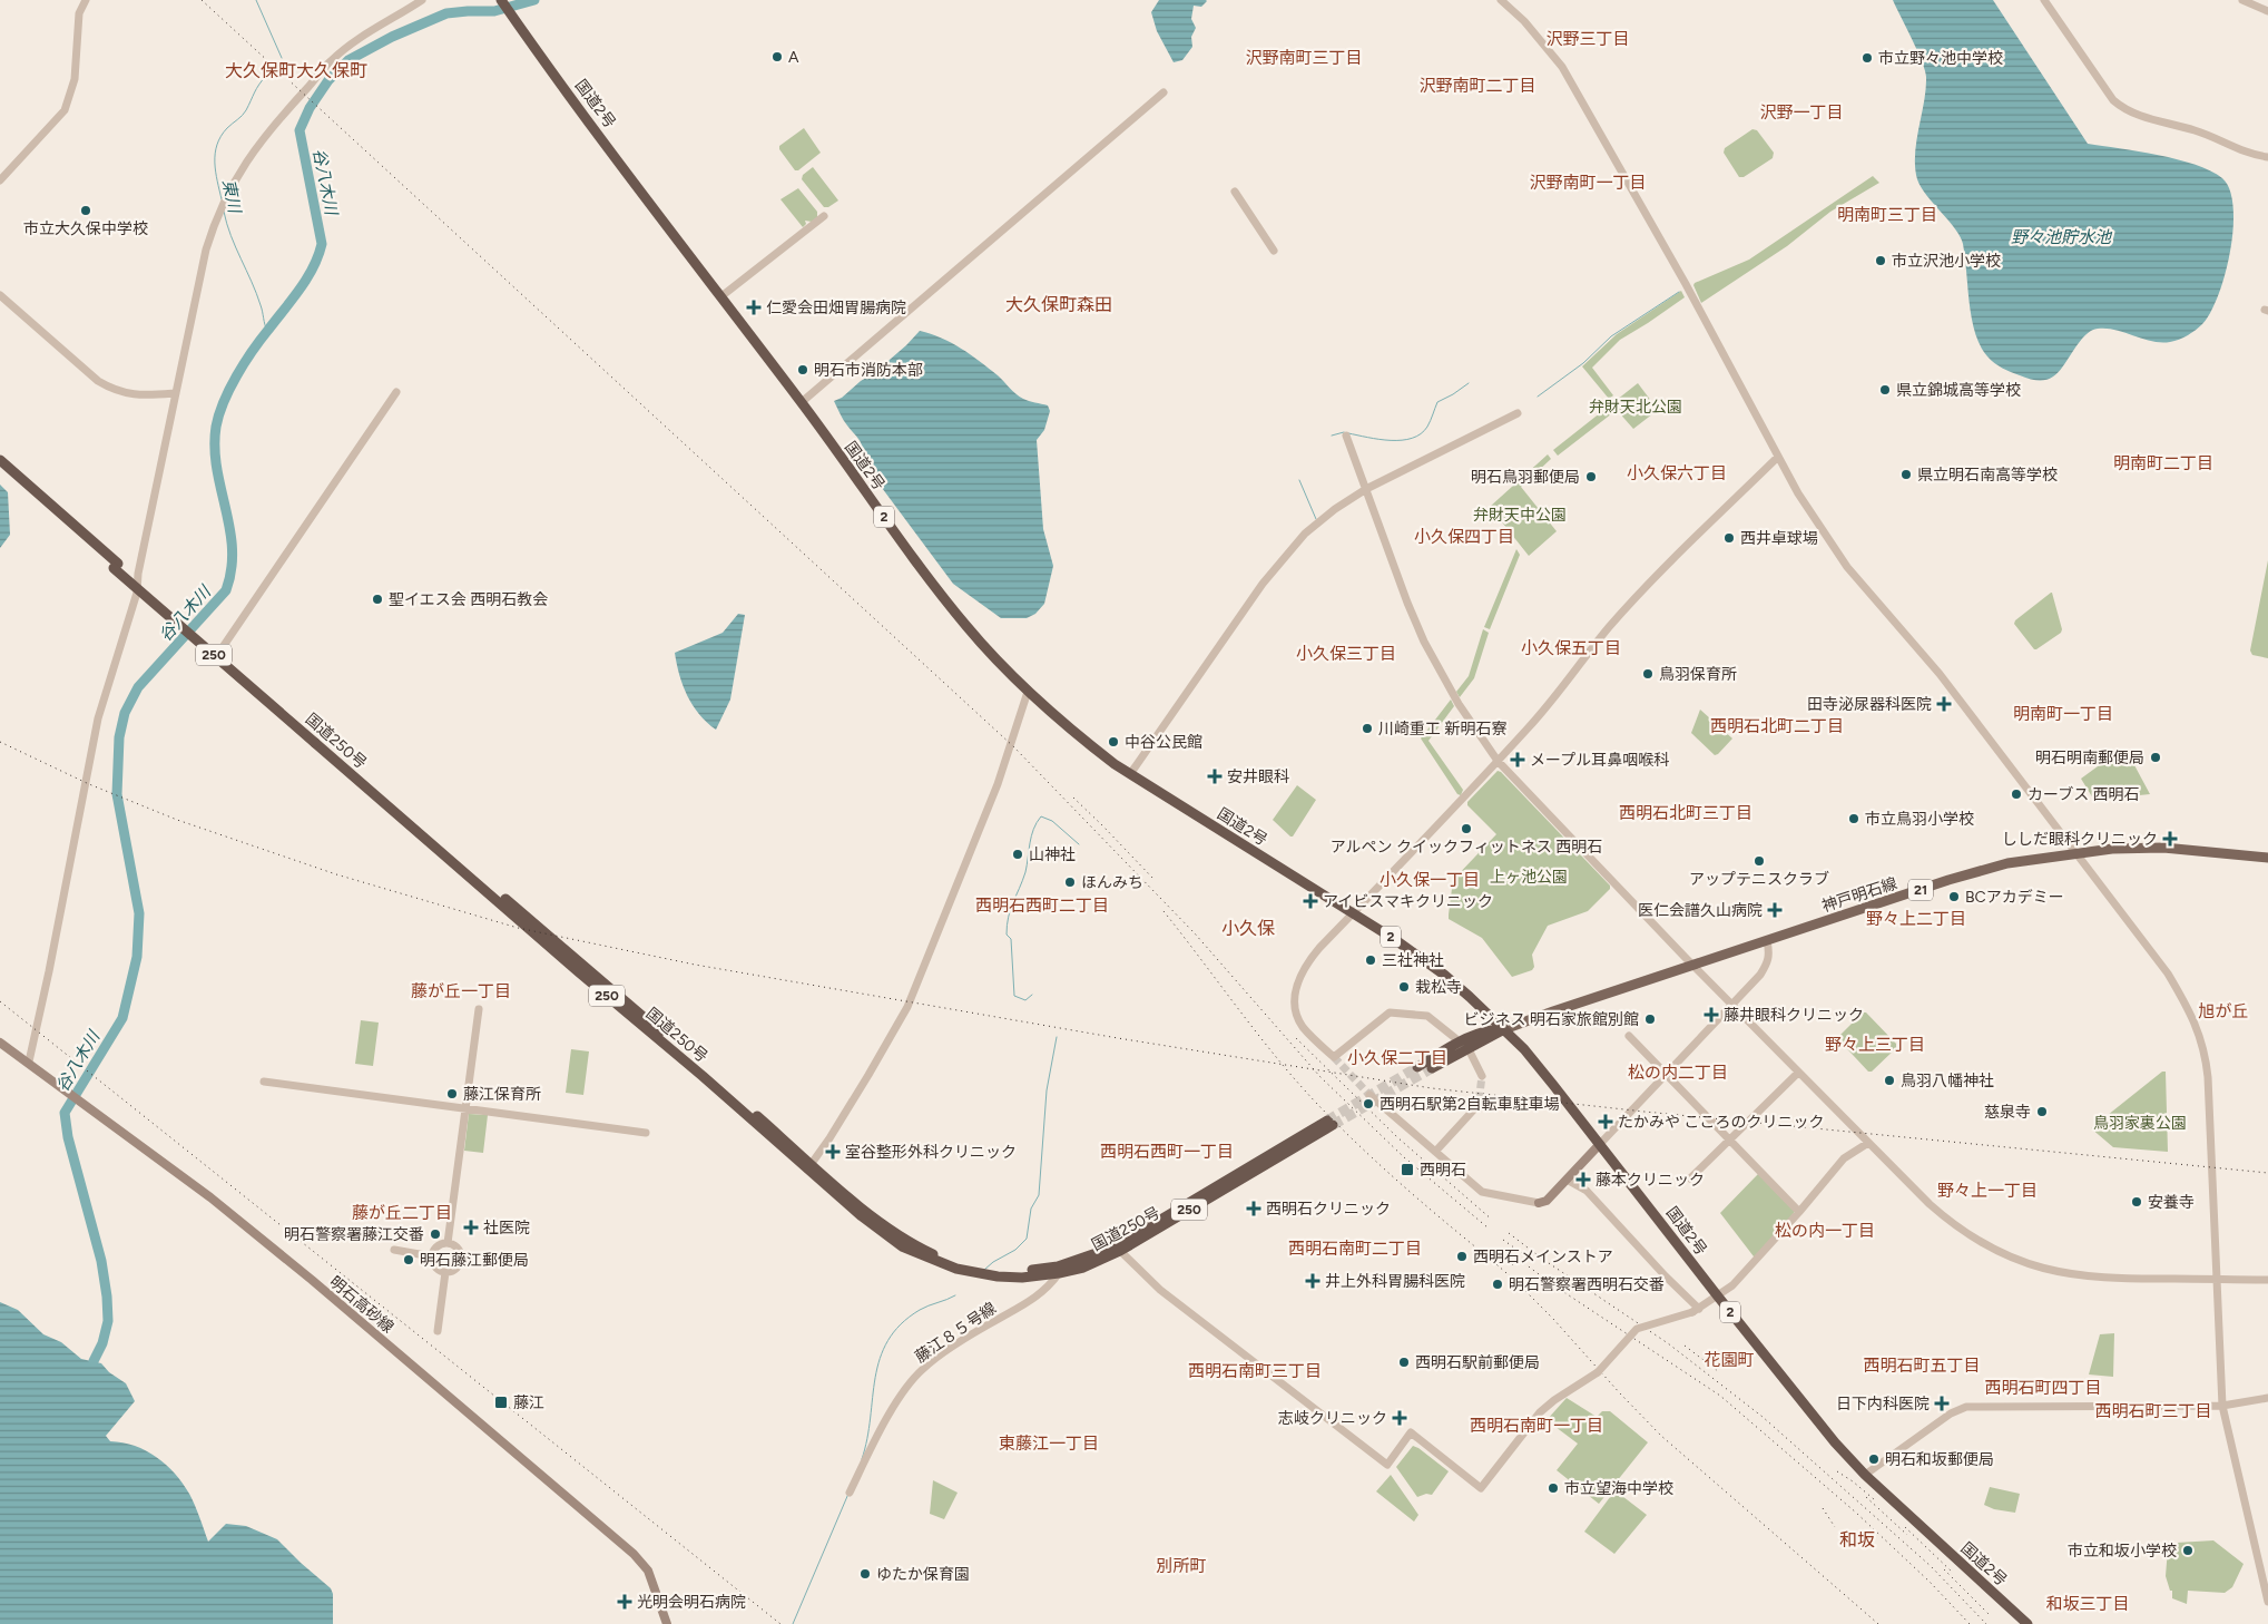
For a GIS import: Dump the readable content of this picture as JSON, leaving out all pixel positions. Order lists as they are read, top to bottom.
{
  "streets": {
    "highway": [
      "国道2号",
      "2",
      "250",
      "国道250号"
    ],
    "main road": ["21", "神戸明石線", "明石高砂線"],
    "street": ["藤江８５号線"]
  },
  "crossings": [
    ["国道2号", "神戸明石線"],
    ["国道250号", "藤江８５号線"]
  ],
  "districts": [
    "沢野三丁目",
    "沢野南町三丁目",
    "大久保町大久保町",
    "沢野南町二丁目",
    "沢野一丁目",
    "沢野南町一丁目",
    "明南町三丁目",
    "大久保町森田",
    "明南町二丁目",
    "小久保六丁目",
    "小久保四丁目",
    "小久保五丁目",
    "小久保三丁目",
    "明南町一丁目",
    "西明石北町二丁目",
    "西明石北町三丁目",
    "小久保一丁目",
    "西明石西町二丁目",
    "野々上二丁目",
    "小久保",
    "藤が丘一丁目",
    "旭が丘",
    "野々上三丁目",
    "小久保二丁目",
    "松の内二丁目",
    "西明石西町一丁目",
    "野々上一丁目",
    "藤が丘二丁目",
    "松の内一丁目",
    "西明石南町二丁目",
    "花園町",
    "西明石町五丁目",
    "西明石南町三丁目",
    "西明石町四丁目",
    "西明石町三丁目",
    "西明石南町一丁目",
    "東藤江一丁目",
    "和坂",
    "別所町",
    "和坂三丁目"
  ],
  "water": ["谷八木川", "東川", "野々池貯水池"],
  "parks": [
    "弁財天北公園",
    "弁財天中公園",
    "上ヶ池公園",
    "鳥羽家裏公園"
  ],
  "places": {
    "other": [
      "A",
      "市立野々池中学校",
      "市立大久保中学校",
      "市立沢池小学校",
      "明石市消防本部",
      "県立錦城高等学校",
      "県立明石南高等学校",
      "明石鳥羽郵便局",
      "西井卓球場",
      "聖イエス会 西明石教会",
      "鳥羽保育所",
      "川崎重工 新明石寮",
      "中谷公民館",
      "明石明南郵便局",
      "カーブス 西明石",
      "市立鳥羽小学校",
      "アルペン クイックフィットネス 西明石",
      "山神社",
      "アップテニスクラブ",
      "ほんみち",
      "BCアカデミー",
      "三社神社",
      "栽松寺",
      "ビジネス 明石家旅館別館",
      "鳥羽八幡神社",
      "藤江保育所",
      "西明石駅第2自転車駐車場",
      "慈泉寺",
      "安養寺",
      "明石警察署藤江交番",
      "西明石メインストア",
      "明石藤江郵便局",
      "明石警察署西明石交番",
      "西明石駅前郵便局",
      "明石和坂郵便局",
      "市立望海中学校",
      "市立和坂小学校",
      "ゆたか保育園"
    ],
    "health": [
      "仁愛会田畑胃腸病院",
      "田寺泌尿器科医院",
      "メープル耳鼻咽喉科",
      "安井眼科",
      "ししだ眼科クリニック",
      "アイビスマキクリニック",
      "医仁会譜久山病院",
      "藤井眼科クリニック",
      "たかみや こころのクリニック",
      "室谷整形外科クリニック",
      "藤本クリニック",
      "西明石クリニック",
      "社医院",
      "井上外科胃腸科医院",
      "日下内科医院",
      "志岐クリニック",
      "光明会明石病院"
    ],
    "transit": ["西明石", "藤江"]
  }
}
